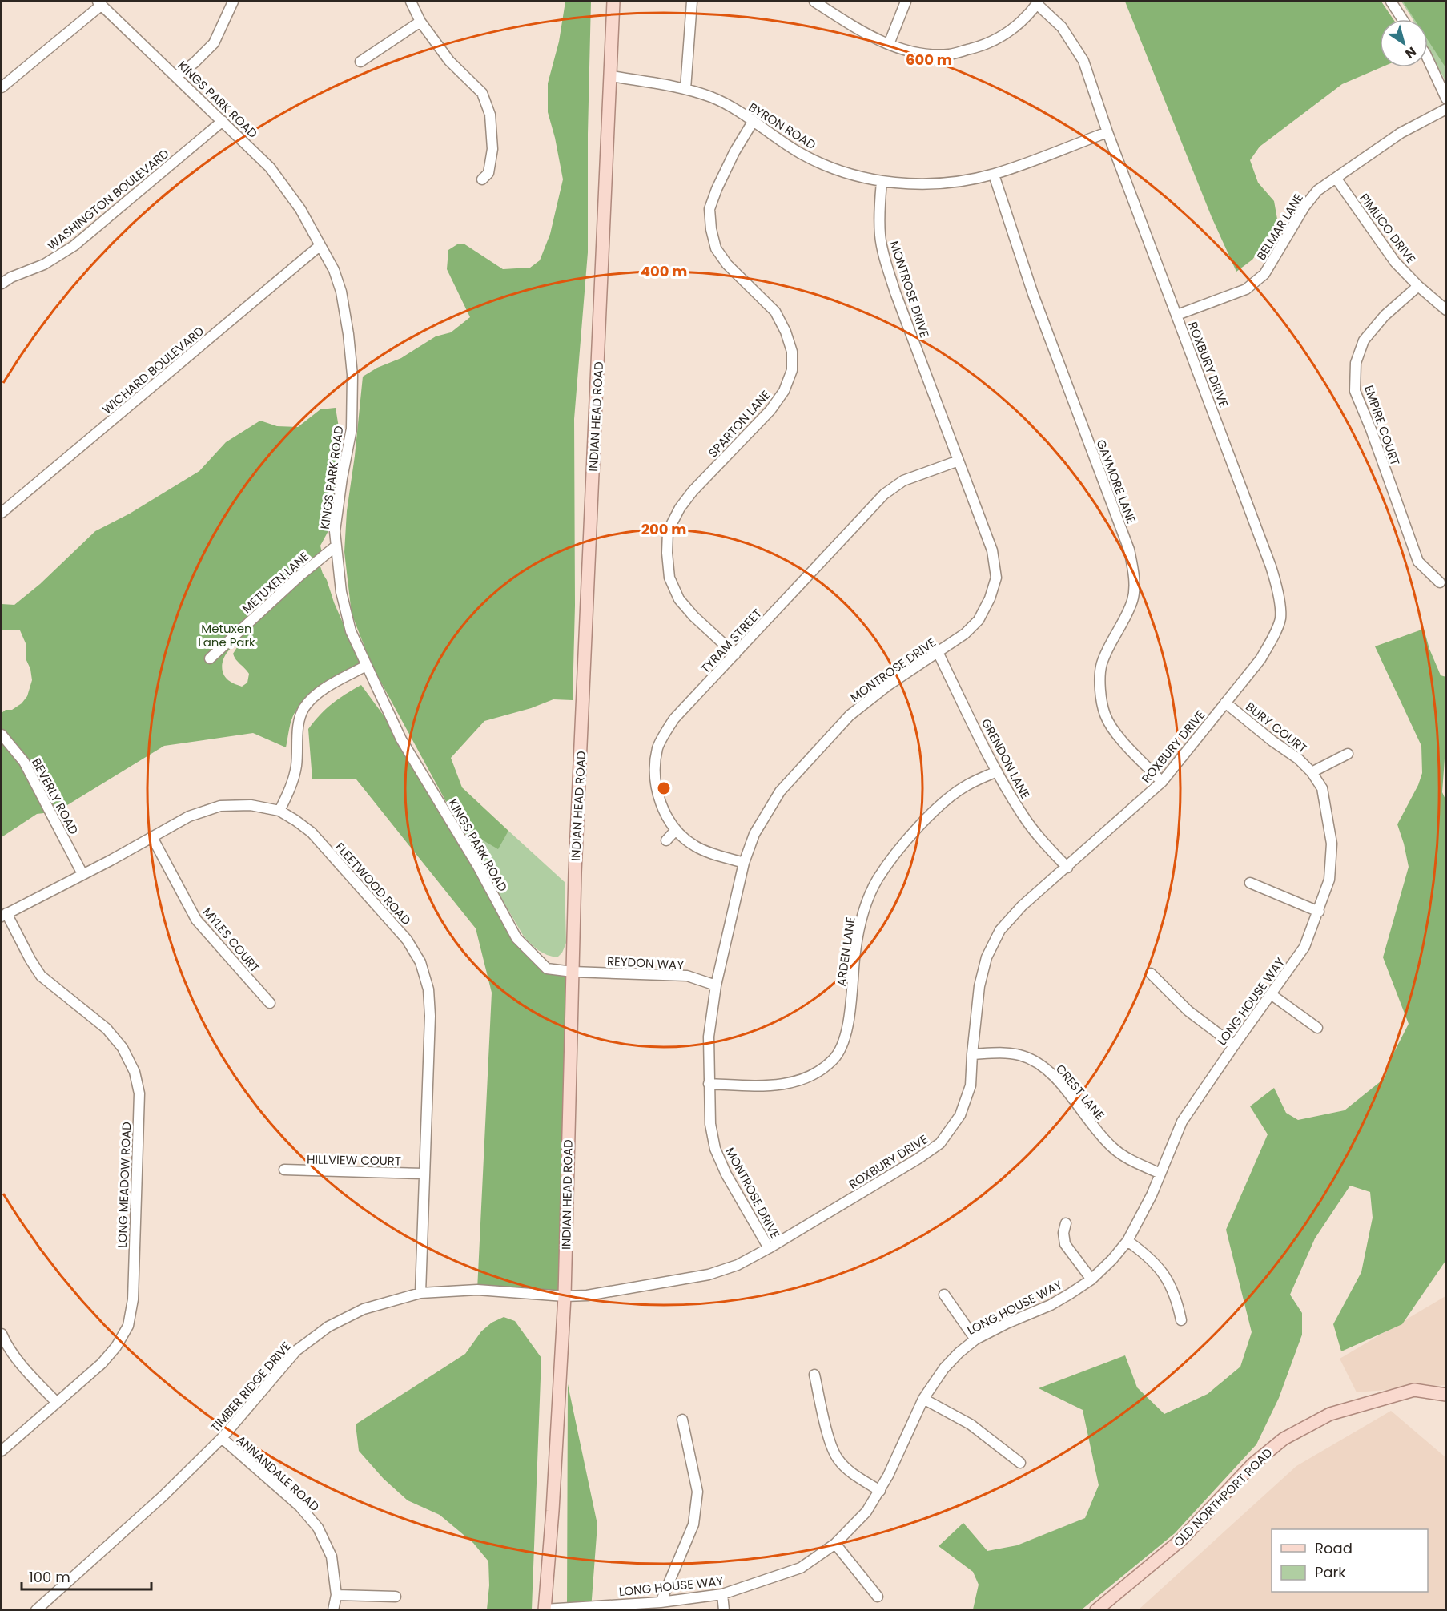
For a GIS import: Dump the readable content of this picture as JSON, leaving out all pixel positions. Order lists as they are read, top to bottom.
{
  "streets": {
    "main road": ["INDIAN HEAD ROAD", "OLD NORTHPORT ROAD"],
    "street": [
      "KINGS PARK ROAD",
      "BYRON ROAD",
      "WASHINGTON BOULEVARD",
      "BELMAR LANE",
      "PIMLICO DRIVE",
      "MONTROSE DRIVE",
      "ROXBURY DRIVE",
      "WICHARD BOULEVARD",
      "SPARTON LANE",
      "EMPIRE COURT",
      "GAYMORE LANE",
      "METUXEN LANE",
      "TYRAM STREET",
      "BURY COURT",
      "GRENDON LANE",
      "BEVERLY ROAD",
      "FLEETWOOD ROAD",
      "MYLES COURT",
      "ARDEN LANE",
      "REYDON WAY",
      "LONG HOUSE WAY",
      "CREST LANE",
      "HILLVIEW COURT",
      "LONG MEADOW ROAD",
      "TIMBER RIDGE DRIVE",
      "ANNANDALE ROAD"
    ]
  },
  "crossings": [
    ["KINGS PARK ROAD", "WASHINGTON BOULEVARD"],
    ["KINGS PARK ROAD", "WICHARD BOULEVARD"],
    ["KINGS PARK ROAD", "INDIAN HEAD ROAD"],
    ["KINGS PARK ROAD", "METUXEN LANE"],
    ["KINGS PARK ROAD", "REYDON WAY"],
    ["BYRON ROAD", "MONTROSE DRIVE"],
    ["BYRON ROAD", "ROXBURY DRIVE"],
    ["BYRON ROAD", "INDIAN HEAD ROAD"],
    ["BYRON ROAD", "SPARTON LANE"],
    ["BYRON ROAD", "GAYMORE LANE"],
    ["BELMAR LANE", "PIMLICO DRIVE"],
    ["BELMAR LANE", "ROXBURY DRIVE"],
    ["PIMLICO DRIVE", "EMPIRE COURT"],
    ["MONTROSE DRIVE", "ROXBURY DRIVE"],
    ["MONTROSE DRIVE", "TYRAM STREET"],
    ["MONTROSE DRIVE", "GRENDON LANE"],
    ["MONTROSE DRIVE", "ARDEN LANE"],
    ["MONTROSE DRIVE", "REYDON WAY"],
    ["ROXBURY DRIVE", "INDIAN HEAD ROAD"],
    ["ROXBURY DRIVE", "GAYMORE LANE"],
    ["ROXBURY DRIVE", "BURY COURT"],
    ["ROXBURY DRIVE", "GRENDON LANE"],
    ["ROXBURY DRIVE", "CREST LANE"],
    ["ROXBURY DRIVE", "TIMBER RIDGE DRIVE"],
    ["INDIAN HEAD ROAD", "REYDON WAY"],
    ["INDIAN HEAD ROAD", "LONG HOUSE WAY"],
    ["INDIAN HEAD ROAD", "TIMBER RIDGE DRIVE"],
    ["SPARTON LANE", "TYRAM STREET"],
    ["BURY COURT", "LONG HOUSE WAY"],
    ["GRENDON LANE", "ARDEN LANE"],
    ["BEVERLY ROAD", "FLEETWOOD ROAD"],
    ["FLEETWOOD ROAD", "MYLES COURT"],
    ["FLEETWOOD ROAD", "HILLVIEW COURT"],
    ["FLEETWOOD ROAD", "LONG MEADOW ROAD"],
    ["FLEETWOOD ROAD", "TIMBER RIDGE DRIVE"],
    ["LONG HOUSE WAY", "CREST LANE"],
    ["TIMBER RIDGE DRIVE", "ANNANDALE ROAD"]
  ],
  "parks": ["Metuxen Lane Park"],
  "legend": ["Road", "Park"],
  "scale_bar": "100 m",
  "north": "bottom right",
  "rings": ["600 m", "400 m", "200 m"]
}
